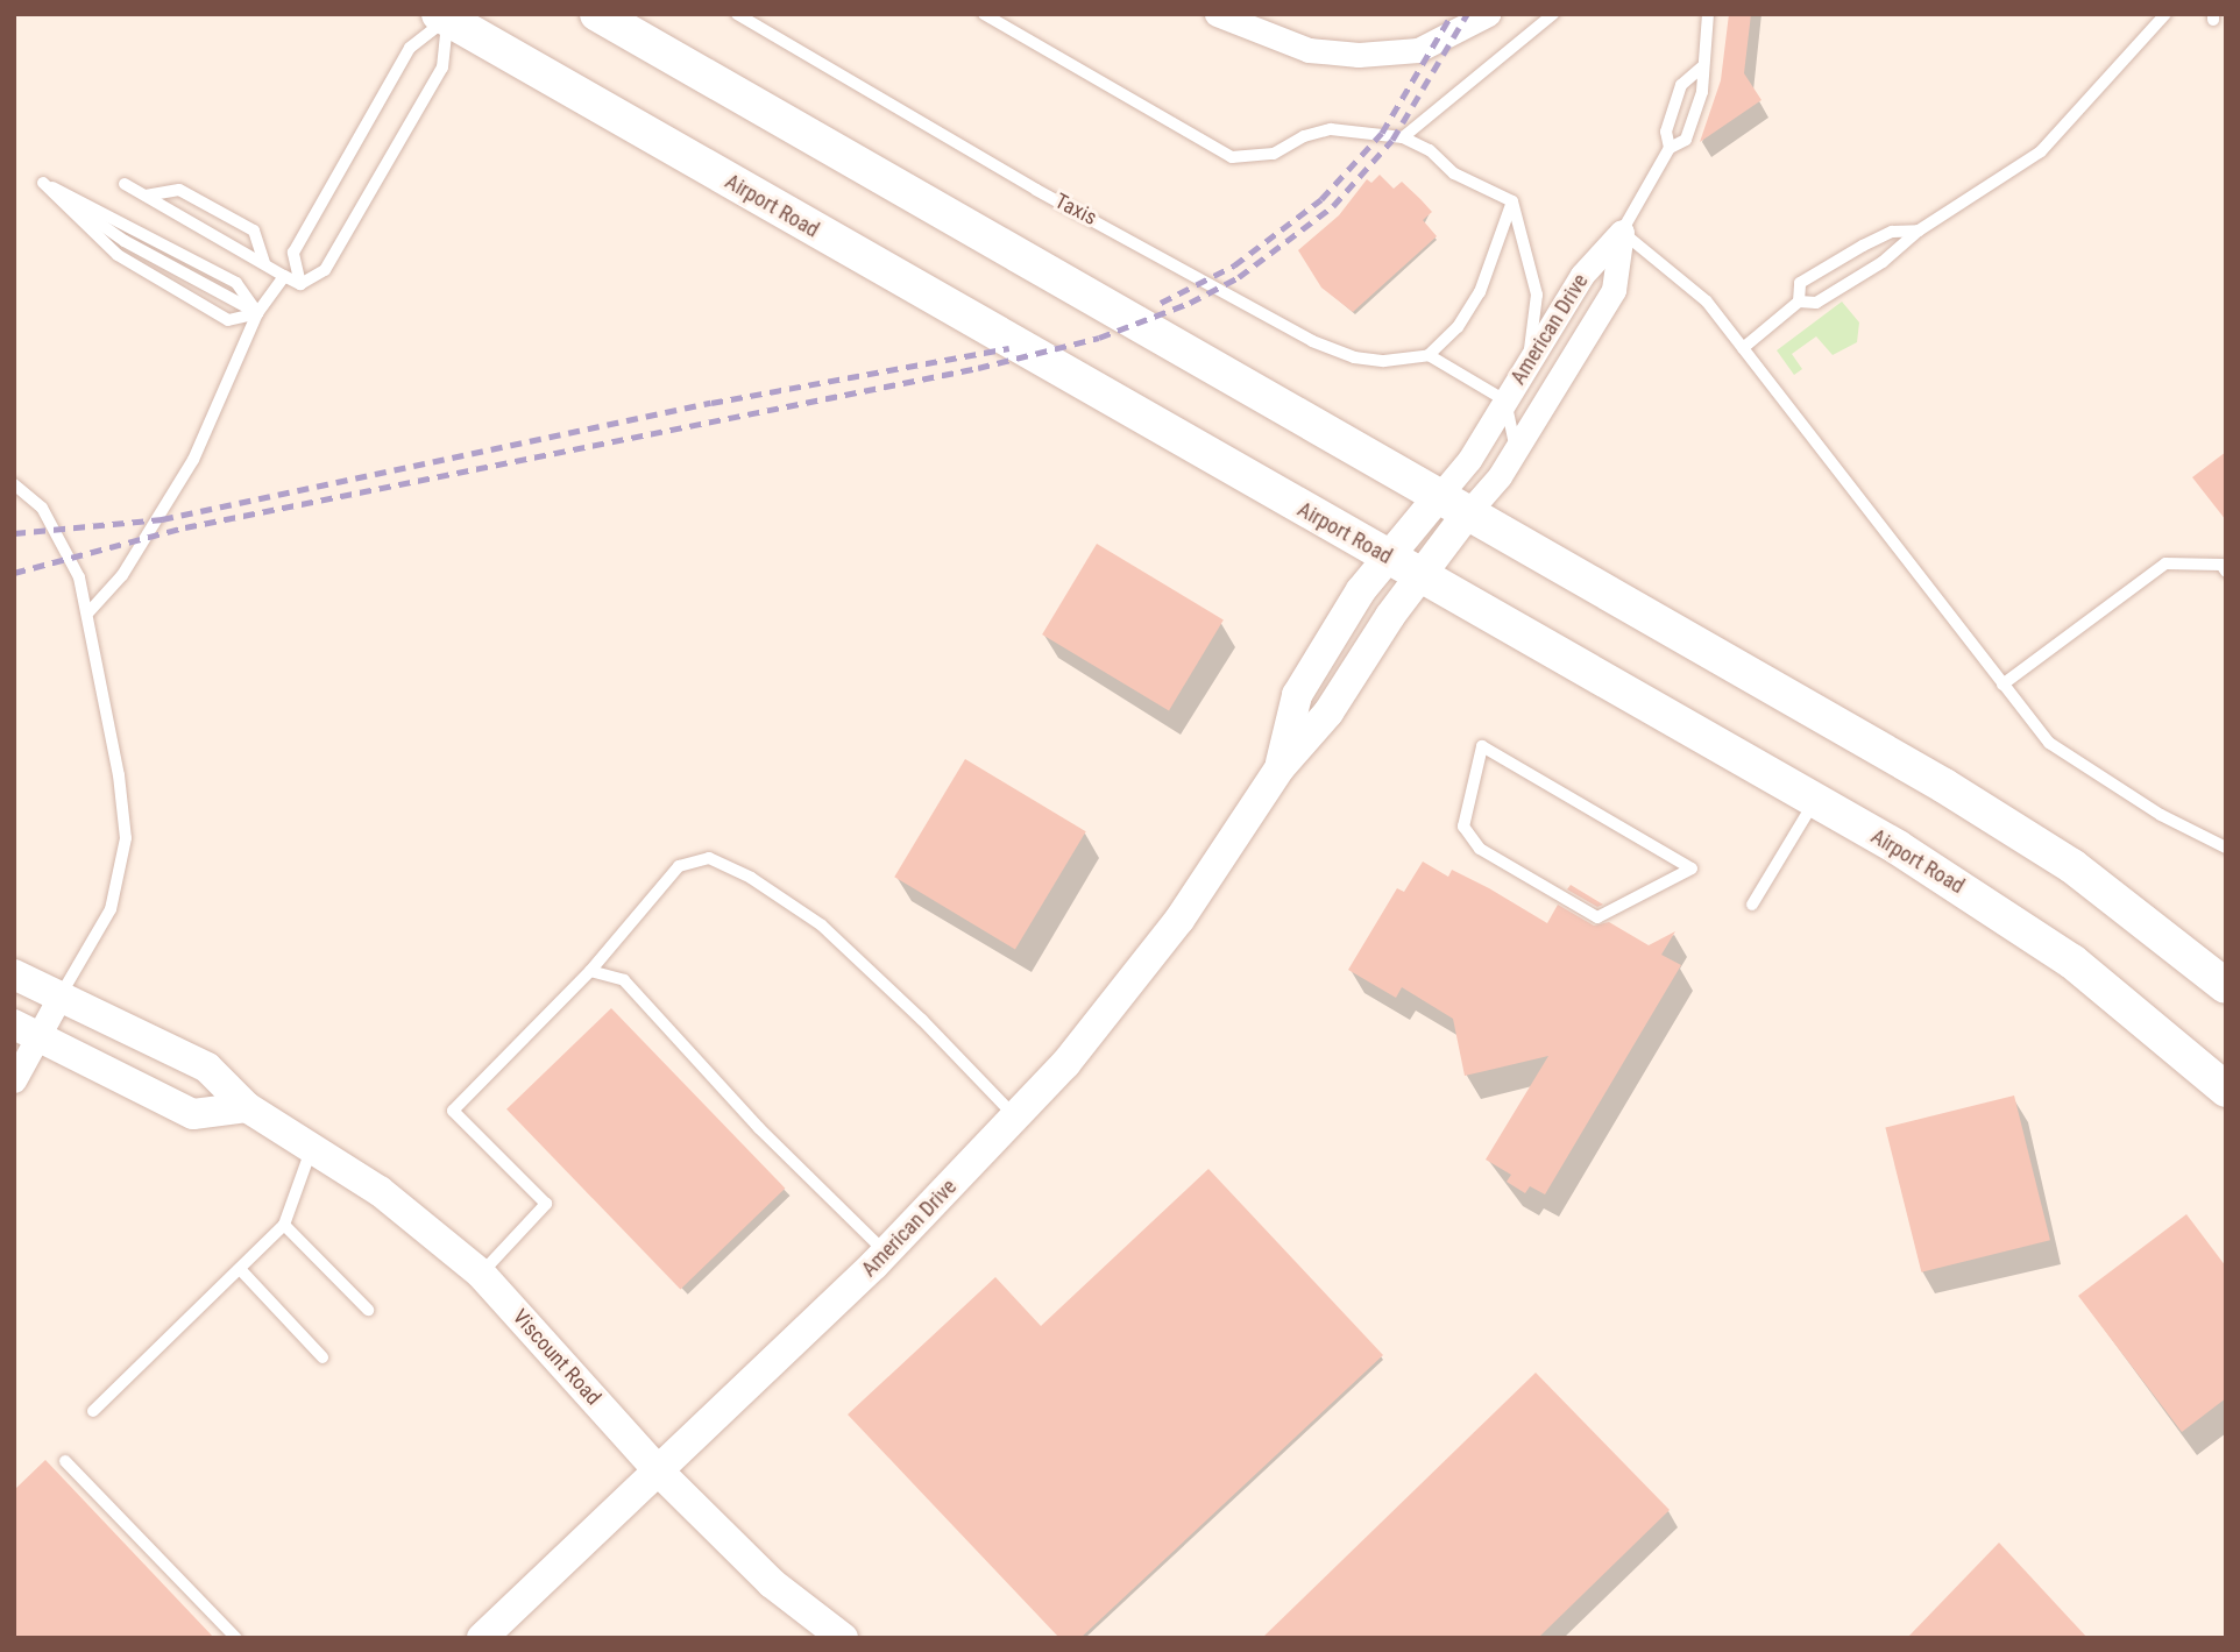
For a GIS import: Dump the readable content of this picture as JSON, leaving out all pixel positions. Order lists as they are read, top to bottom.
{
  "streets": {
    "main road": ["Airport Road"],
    "street": ["American Drive", "Viscount Road"],
    "lane": ["Taxis"]
  },
  "crossings": [
    ["Airport Road", "American Drive"],
    ["American Drive", "Viscount Road"]
  ]
}
